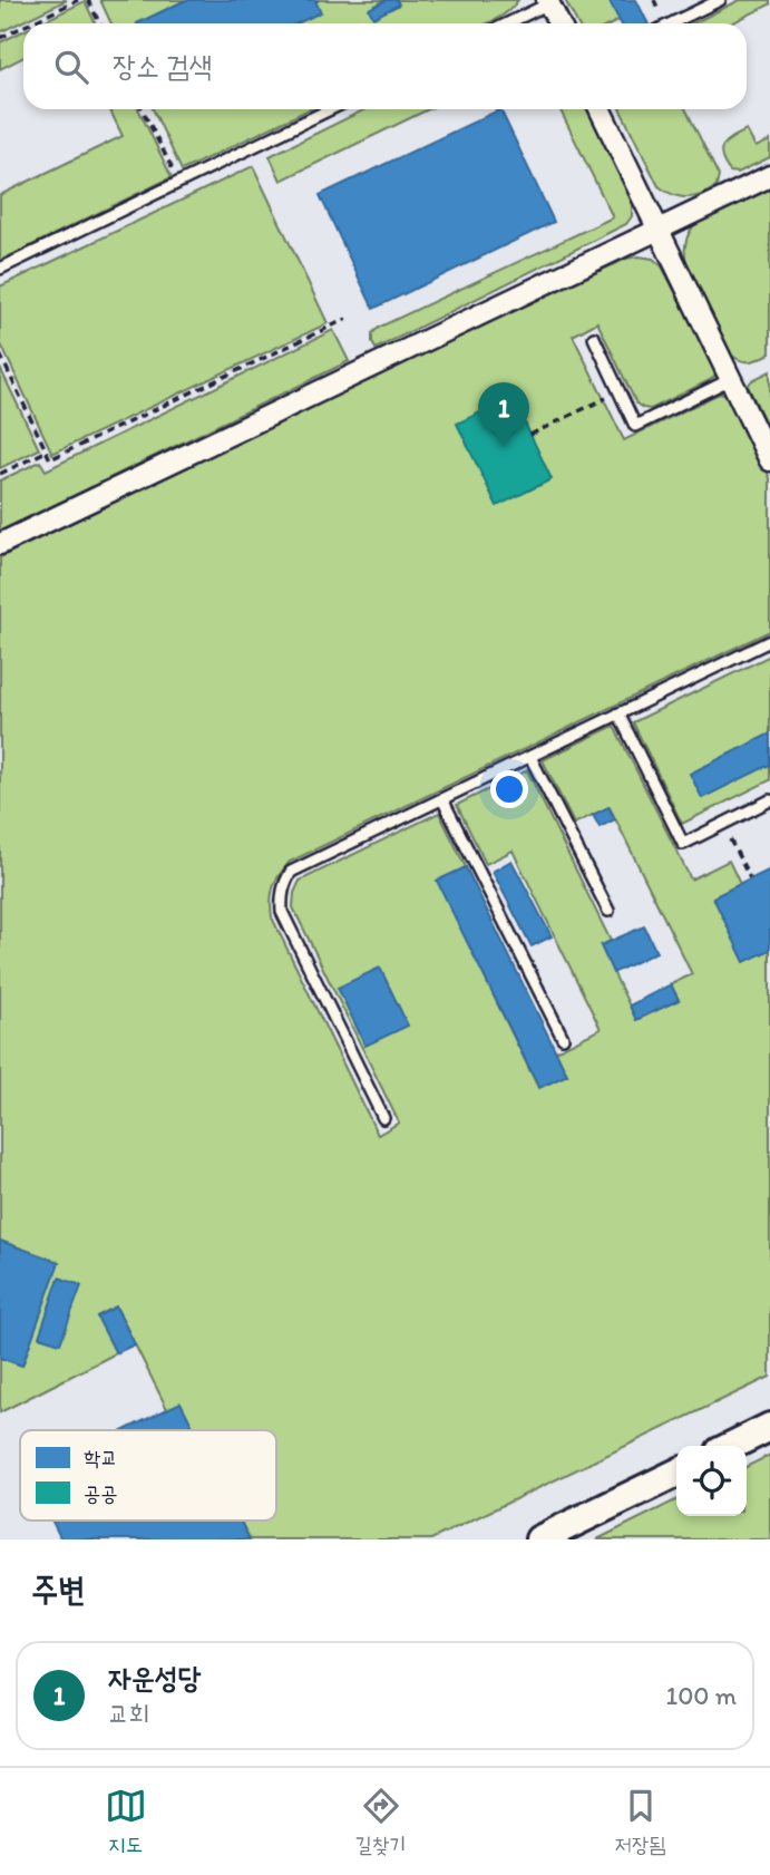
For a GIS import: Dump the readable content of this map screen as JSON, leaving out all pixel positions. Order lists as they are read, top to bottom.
{
  "legend": ["학교", "공공"],
  "page": {
    "search": "장소 검색",
    "pins": "1",
    "heading": "주변",
    "list": [
      {
        "mark": "1",
        "name": "자운성당",
        "note": "교회",
        "value": "100 m"
      }
    ],
    "nav": ["지도", "길찾기", "저장됨"]
  }
}
